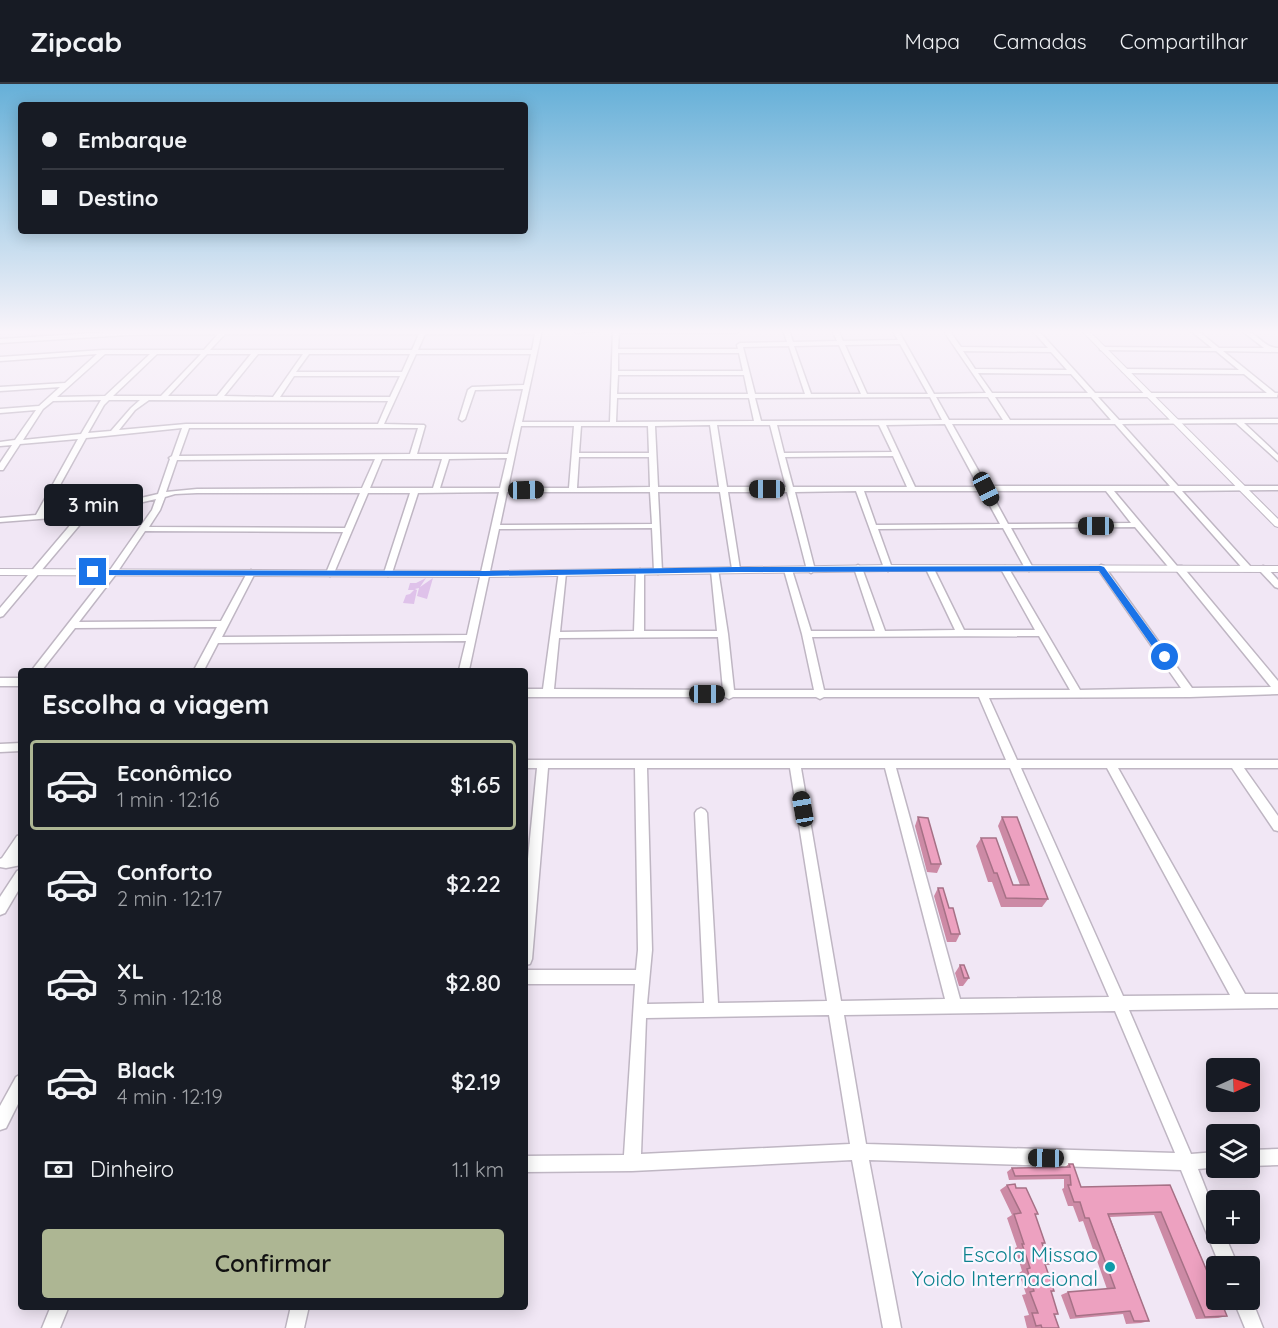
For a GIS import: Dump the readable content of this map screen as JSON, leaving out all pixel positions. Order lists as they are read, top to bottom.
{
  "places": ["Escola Missao Yoido Internacional"],
  "north": "right",
  "page": {
    "header": "Zipcab",
    "nav": ["Mapa", "Camadas", "Compartilhar"],
    "banner": ["Embarque", "Destino"],
    "bubble": "3 min",
    "heading": "Escolha a viagem",
    "list": [
      {
        "name": "Econômico",
        "note": "1 min · 12:16",
        "value": "$1.65"
      },
      {
        "name": "Conforto",
        "note": "2 min · 12:17",
        "value": "$2.22"
      },
      {
        "name": "XL",
        "note": "3 min · 12:18",
        "value": "$2.80"
      },
      {
        "name": "Black",
        "note": "4 min · 12:19",
        "value": "$2.19"
      }
    ],
    "map_buttons": ["+", "−"],
    "pay": ["Dinheiro", "1.1 km"],
    "buttons": "Confirmar"
  }
}
